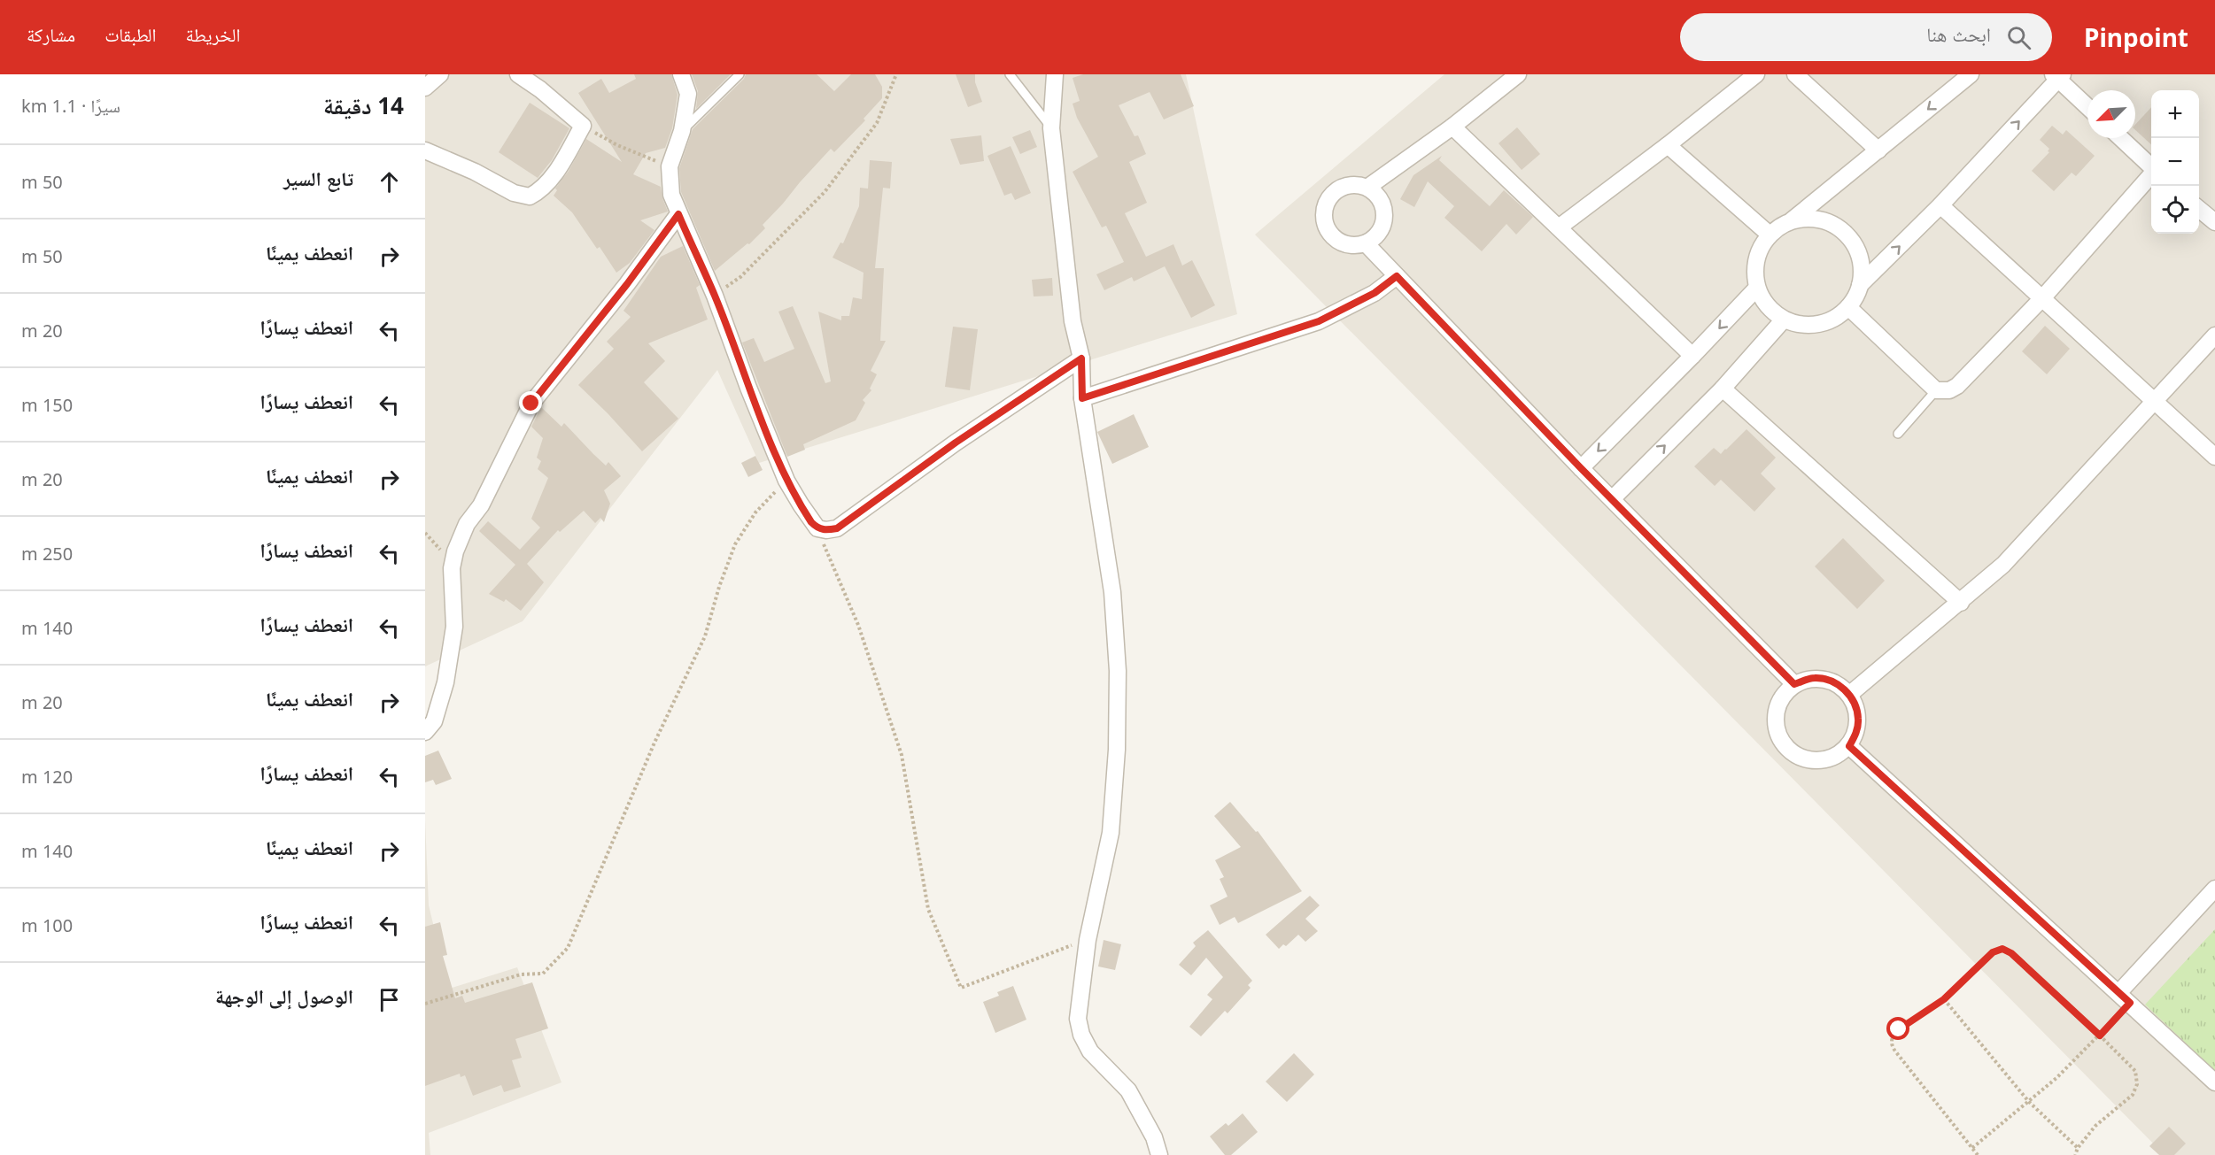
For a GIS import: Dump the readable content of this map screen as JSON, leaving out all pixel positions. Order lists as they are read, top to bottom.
{
  "north": "bottom left",
  "page": {
    "header": "Pinpoint",
    "search": "ابحث هنا",
    "nav": ["الخريطة", "الطبقات", "مشاركة"],
    "heading": ["14 دقيقة", "سيرًا · 1.1 km"],
    "map_buttons": ["+", "−"],
    "list": [
      ["تابع السير", "50 m"],
      ["انعطف يمينًا", "50 m"],
      ["انعطف يسارًا", "20 m"],
      ["انعطف يسارًا", "150 m"],
      ["انعطف يمينًا", "20 m"],
      ["انعطف يسارًا", "250 m"],
      ["انعطف يسارًا", "140 m"],
      ["انعطف يمينًا", "20 m"],
      ["انعطف يسارًا", "120 m"],
      ["انعطف يمينًا", "140 m"],
      ["انعطف يسارًا", "100 m"],
      "الوصول إلى الوجهة"
    ]
  }
}
